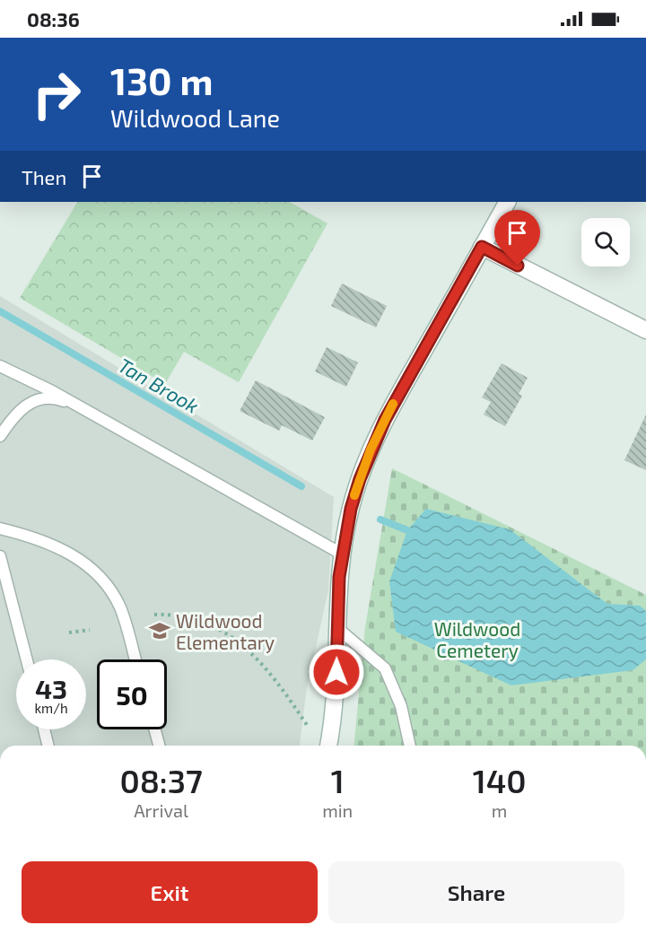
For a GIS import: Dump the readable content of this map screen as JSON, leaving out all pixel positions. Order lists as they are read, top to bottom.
{
  "water": ["Tan Brook"],
  "parks": ["Wildwood Cemetery"],
  "places": {
    "school or university": ["Wildwood Elementary"]
  },
  "page": {
    "status": "08:36",
    "turn": ["130 m", "Wildwood Lane"],
    "then": "Then",
    "speed": "43 km/h",
    "limit": "50",
    "eta": [
      "08:37",
      "Arrival",
      "1",
      "min",
      "140",
      "m"
    ],
    "buttons": ["Exit", "Share"]
  }
}
